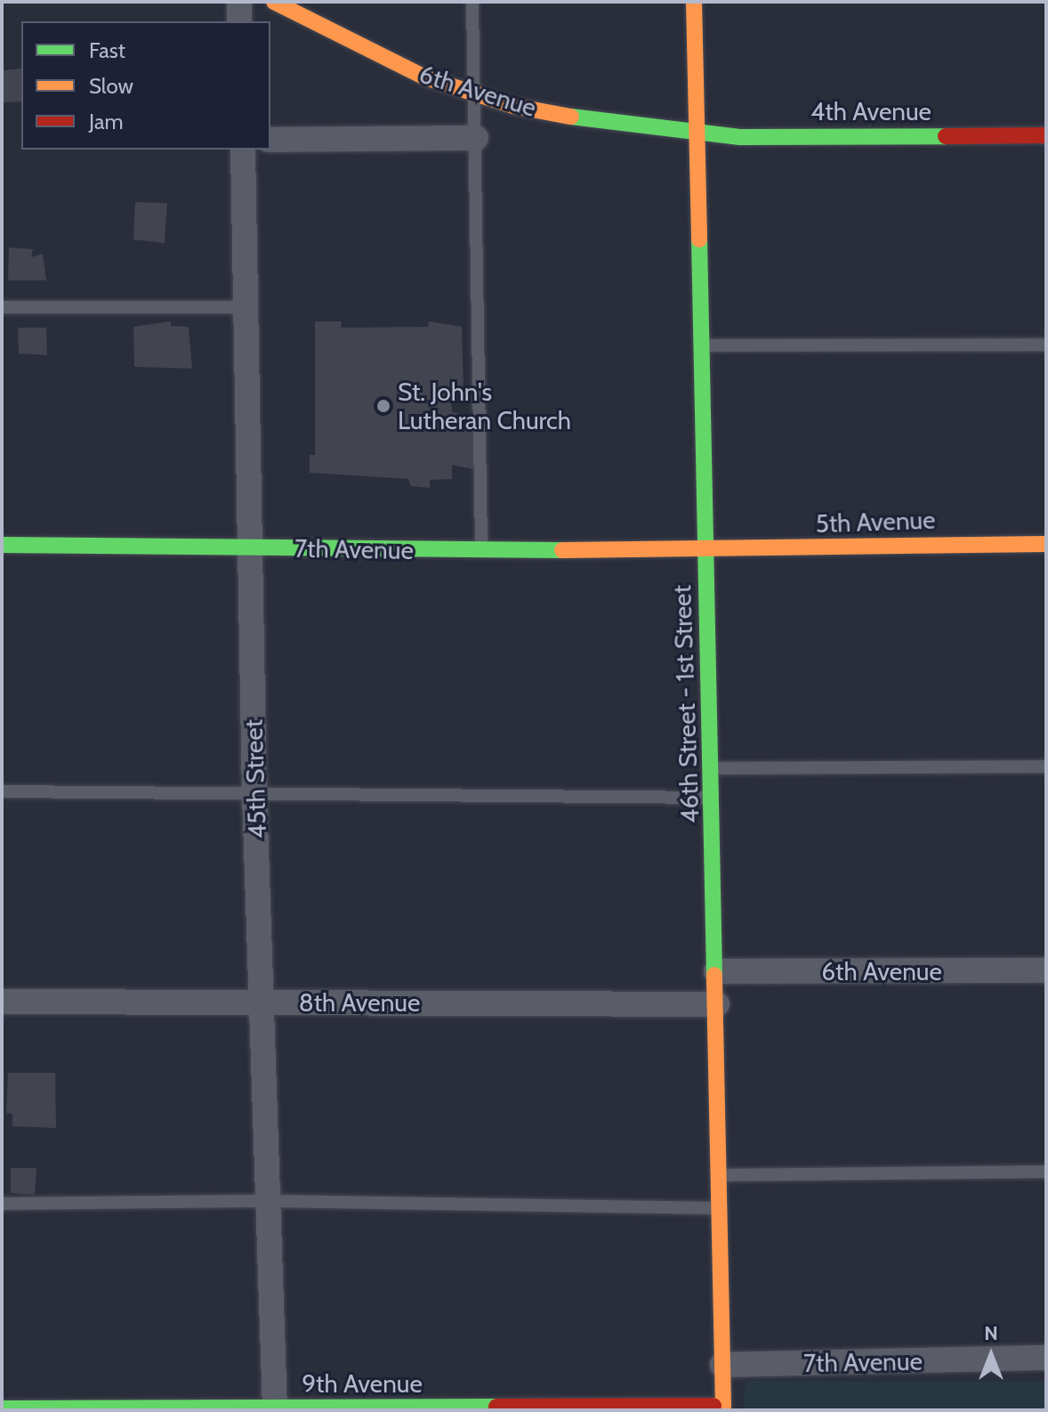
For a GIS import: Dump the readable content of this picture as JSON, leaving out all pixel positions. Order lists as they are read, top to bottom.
{
  "streets": {
    "street": [
      "6th Avenue",
      "4th Avenue",
      "5th Avenue",
      "7th Avenue",
      "46th Street - 1st Street",
      "45th Street",
      "8th Avenue",
      "9th Avenue"
    ]
  },
  "crossings": [
    ["6th Avenue", "4th Avenue"],
    ["6th Avenue", "46th Street - 1st Street"],
    ["4th Avenue", "46th Street - 1st Street"],
    ["5th Avenue", "7th Avenue"],
    ["5th Avenue", "46th Street - 1st Street"],
    ["7th Avenue", "46th Street - 1st Street"],
    ["7th Avenue", "45th Street"],
    ["46th Street - 1st Street", "8th Avenue"],
    ["46th Street - 1st Street", "9th Avenue"],
    ["45th Street", "8th Avenue"],
    ["45th Street", "9th Avenue"]
  ],
  "places": ["St. John's Lutheran Church"],
  "legend": ["Fast", "Slow", "Jam"],
  "north": "top"
}
